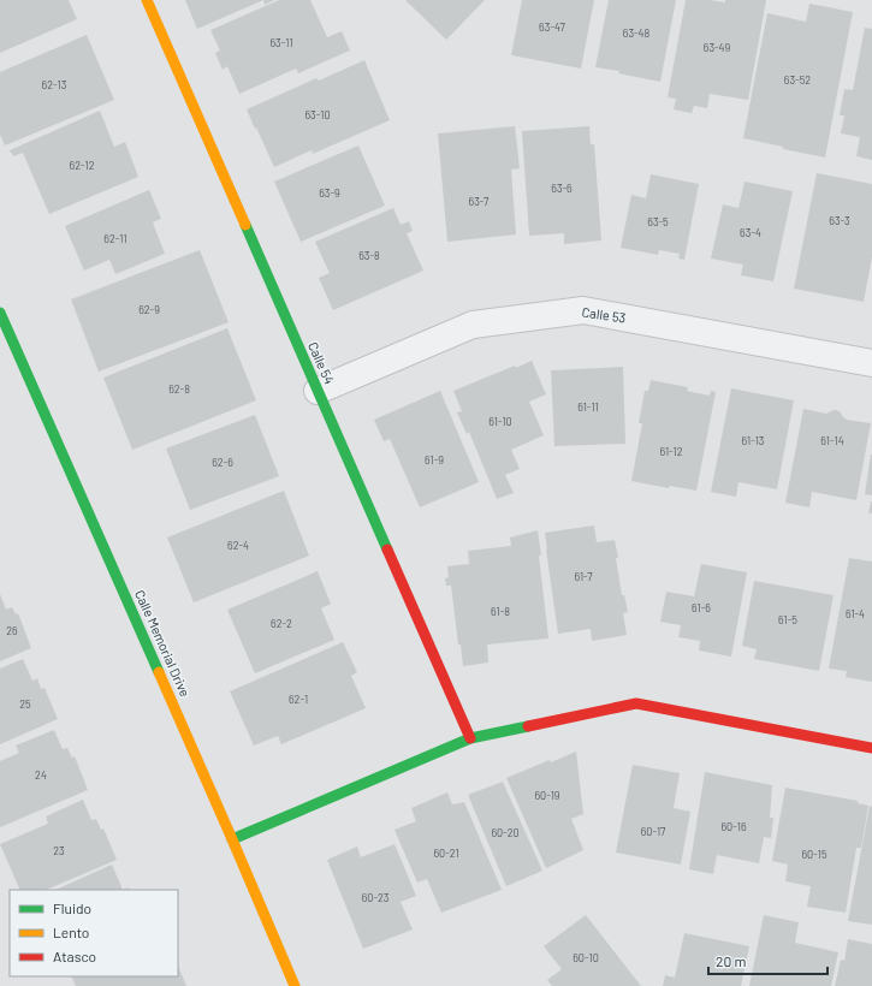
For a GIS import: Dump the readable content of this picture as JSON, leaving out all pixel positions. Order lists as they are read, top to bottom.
{
  "streets": {
    "street": ["Calle 53", "Calle 54", "Calle Memorial Drive"]
  },
  "crossings": [
    ["Calle 53", "Calle 54"]
  ],
  "house_numbers": [
    "63-47",
    "63-48",
    "63-11",
    "63-49",
    "63-52",
    "62-13",
    "63-10",
    "62-12",
    "63-6",
    "63-9",
    "63-7",
    "63-3",
    "63-5",
    "63-4",
    "62-11",
    "63-8",
    "62-9",
    "62-8",
    "61-11",
    "61-10",
    "61-13",
    "61-14",
    "61-12",
    "61-9",
    "62-6",
    "62-4",
    "61-7",
    "61-6",
    "61-8",
    "61-4",
    "61-5",
    "62-2",
    "26",
    "62-1",
    "25",
    "24",
    "60-19",
    "60-16",
    "60-17",
    "60-20",
    "23",
    "60-21",
    "60-15",
    "60-23",
    "60-10"
  ],
  "legend": ["Fluido", "Lento", "Atasco"],
  "scale_bar": "20 m"
}
